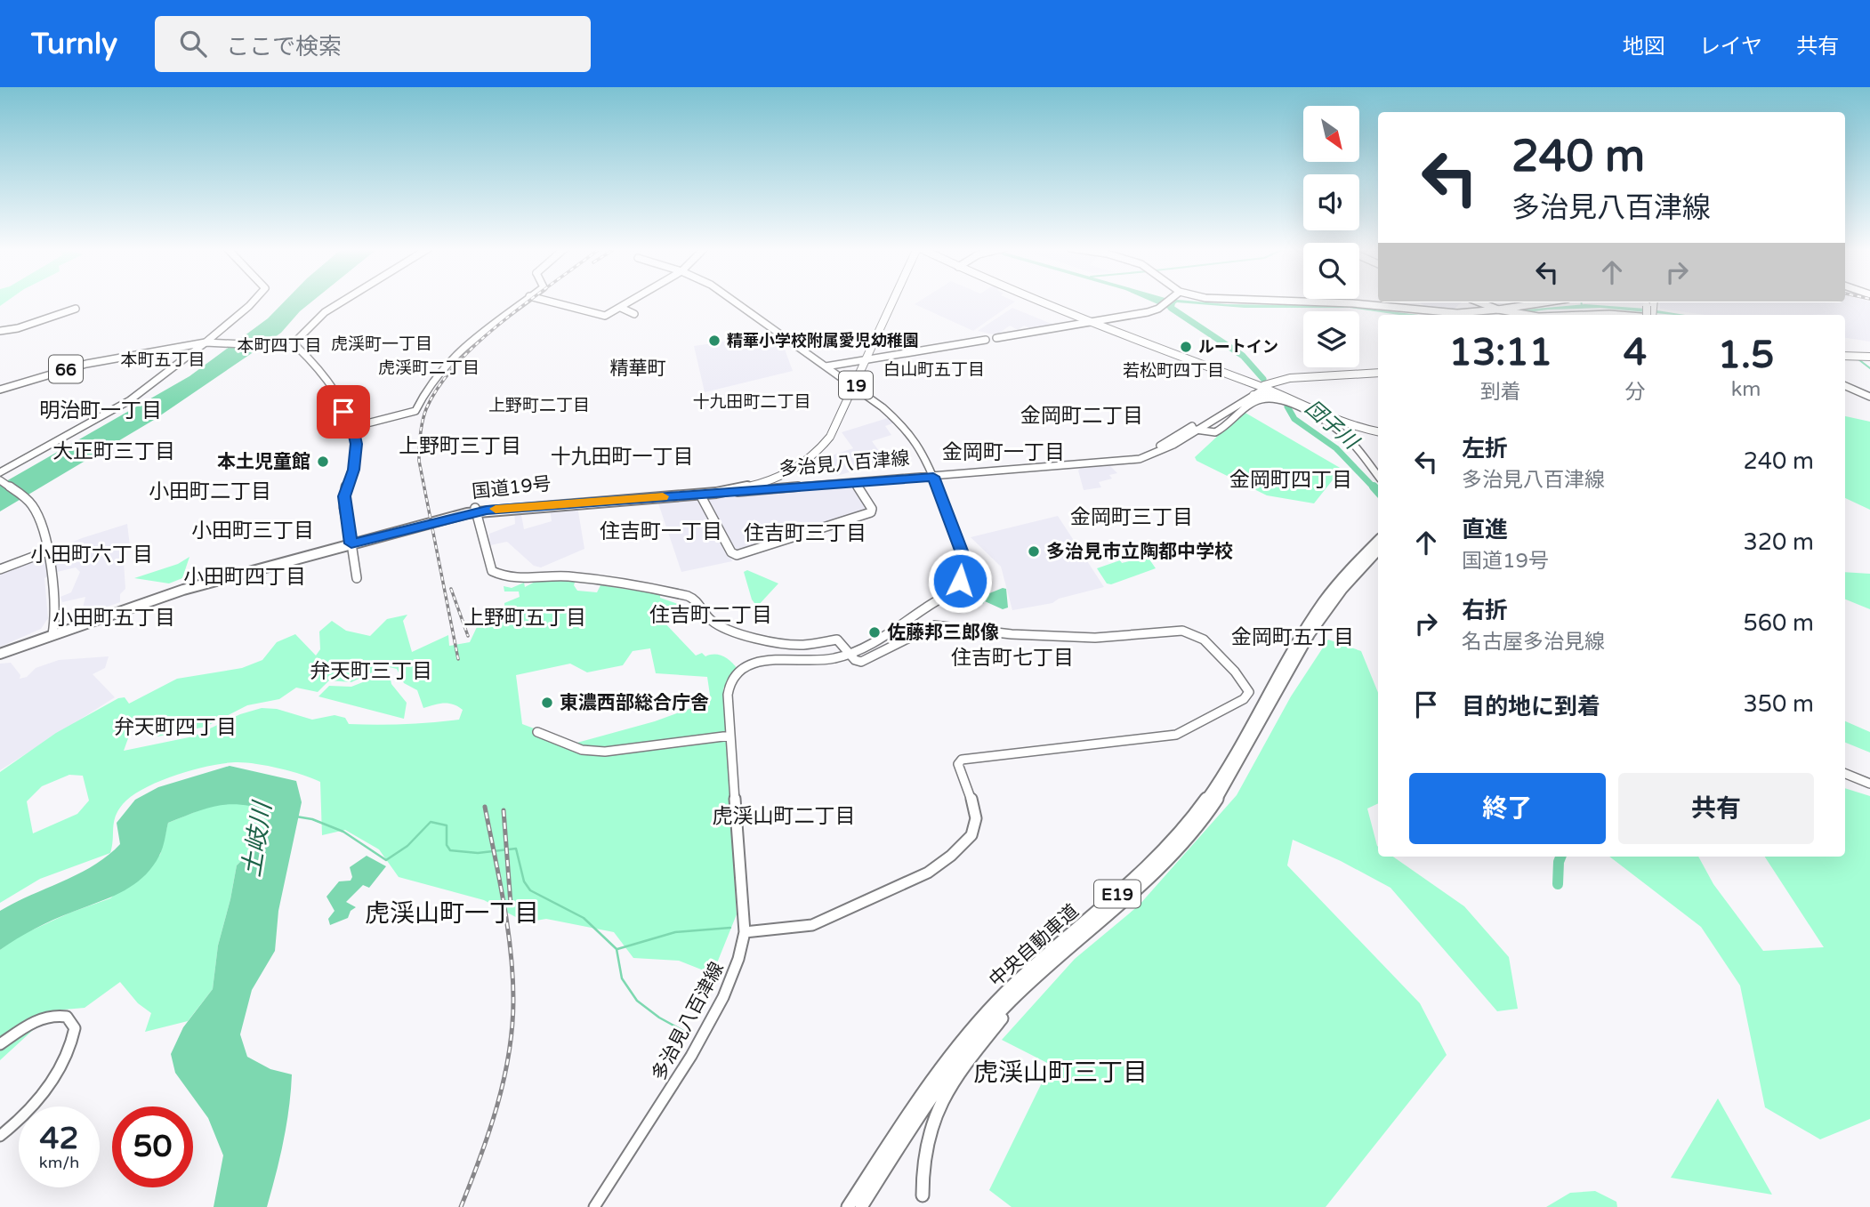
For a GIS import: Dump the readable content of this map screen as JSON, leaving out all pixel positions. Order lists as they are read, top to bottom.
{
  "streets": {
    "highway": [
      "19",
      "国道19号",
      "E19",
      "中央自動車道"
    ],
    "main road": ["66"],
    "street": ["多治見八百津線"]
  },
  "crossings": [
    ["多治見八百津線", "国道19号"]
  ],
  "districts": [
    "虎渓町一丁目",
    "本町四丁目",
    "本町五丁目",
    "虎渓町二丁目",
    "精華町",
    "白山町五丁目",
    "若松町四丁目",
    "十九田町二丁目",
    "上野町二丁目",
    "明治町一丁目",
    "金岡町二丁目",
    "上野町三丁目",
    "大正町三丁目",
    "金岡町一丁目",
    "十九田町一丁目",
    "金岡町四丁目",
    "小田町二丁目",
    "金岡町三丁目",
    "小田町三丁目",
    "住吉町一丁目",
    "住吉町三丁目",
    "小田町六丁目",
    "小田町四丁目",
    "住吉町二丁目",
    "小田町五丁目",
    "上野町五丁目",
    "金岡町五丁目",
    "住吉町七丁目",
    "弁天町三丁目",
    "弁天町四丁目",
    "虎渓山町二丁目",
    "虎渓山町一丁目",
    "虎渓山町三丁目"
  ],
  "water": ["団子川", "土岐川"],
  "places": [
    "精華小学校附属愛児幼稚園",
    "ルートイン",
    "本土児童館",
    "多治見市立陶都中学校",
    "佐藤邦三郎像",
    "東濃西部総合庁舎"
  ],
  "north": "bottom right",
  "page": {
    "header": "Turnly",
    "search": "ここで検索",
    "nav": ["地図", "レイヤ", "共有"],
    "turn": ["240 m", "多治見八百津線"],
    "eta": [
      "13:11",
      "到着",
      "4",
      "分",
      "1.5",
      "km"
    ],
    "list": [
      {
        "name": "左折",
        "note": "多治見八百津線",
        "value": "240 m"
      },
      {
        "name": "直進",
        "note": "国道19号",
        "value": "320 m"
      },
      {
        "name": "右折",
        "note": "名古屋多治見線",
        "value": "560 m"
      },
      {
        "name": "目的地に到着",
        "value": "350 m"
      }
    ],
    "buttons": ["終了", "共有"],
    "speed": "42 km/h",
    "limit": "50"
  }
}
